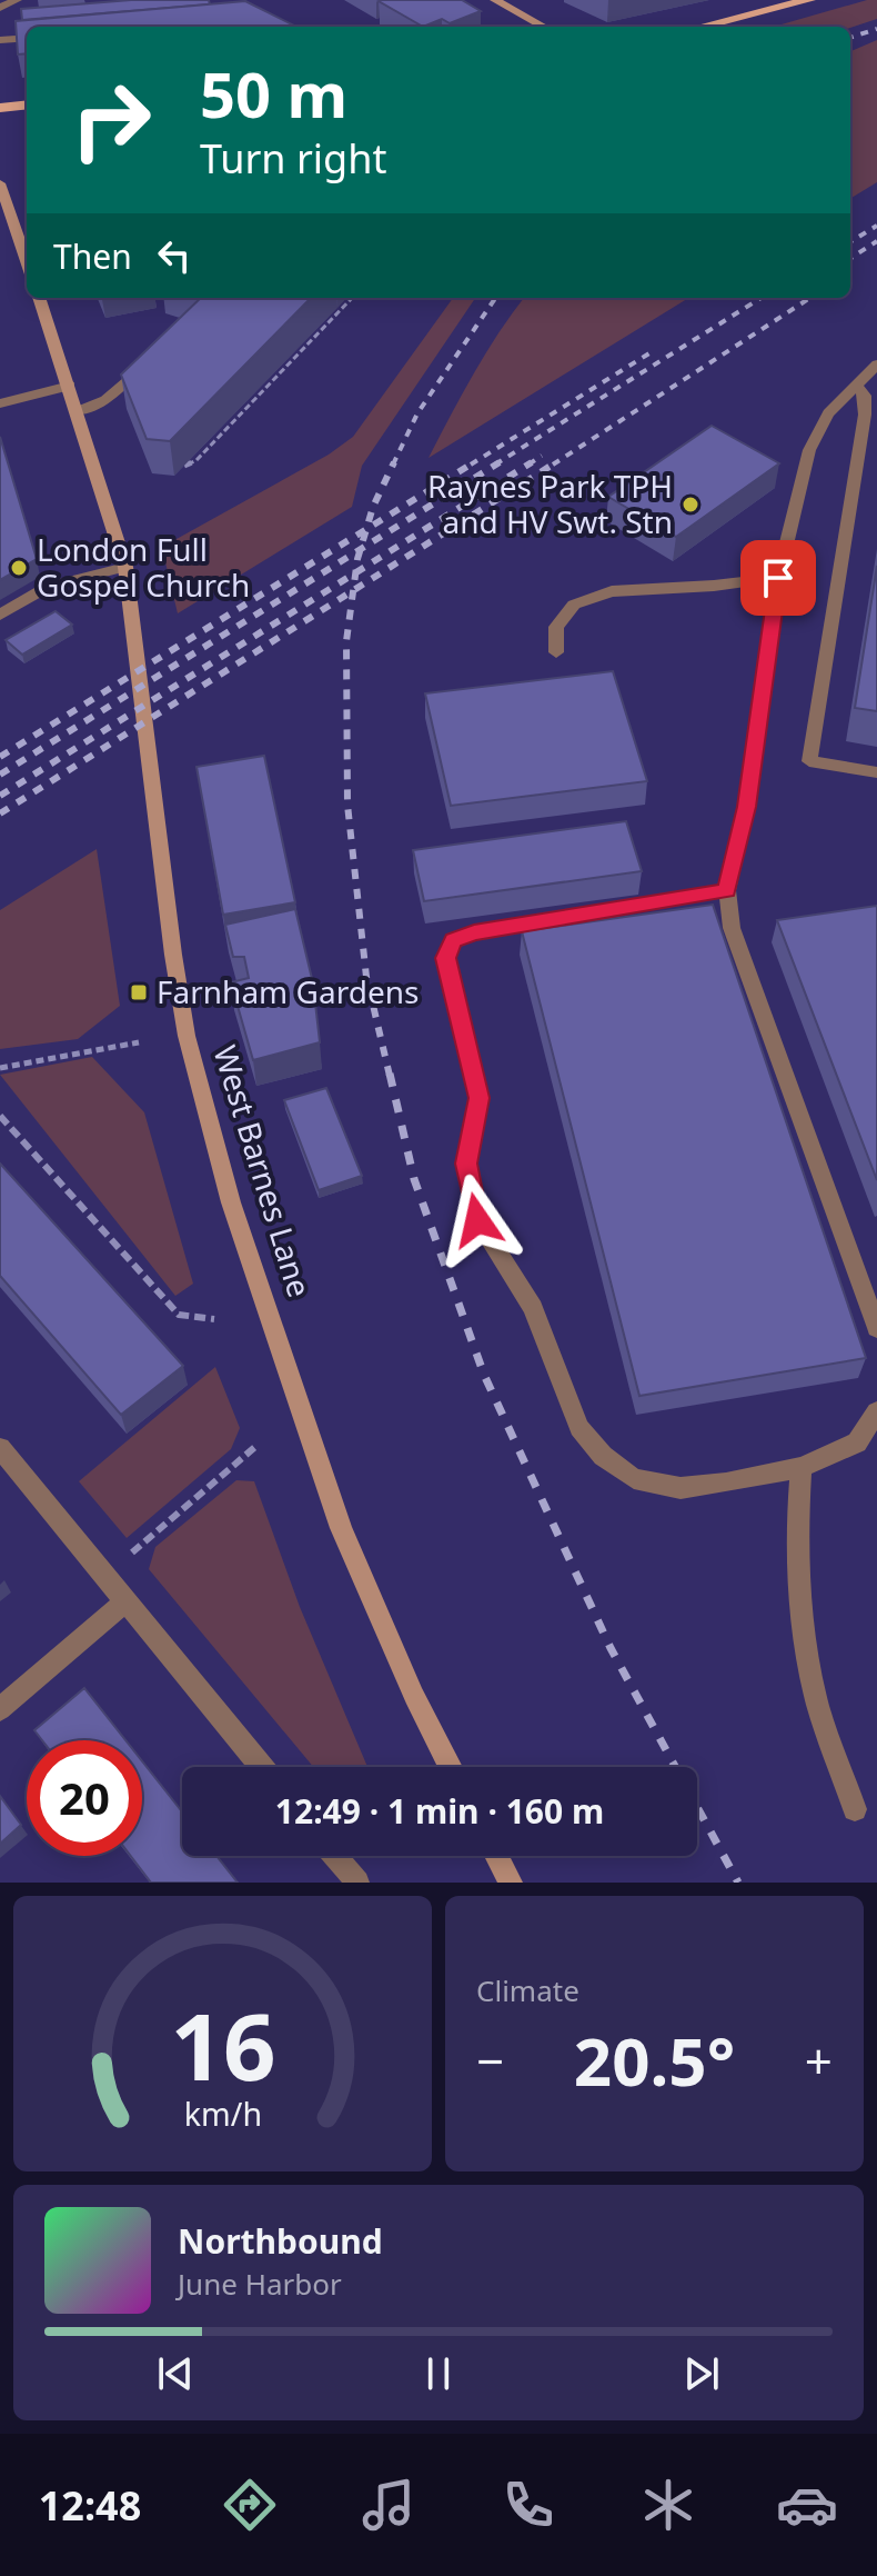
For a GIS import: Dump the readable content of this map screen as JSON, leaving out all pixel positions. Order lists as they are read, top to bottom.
{
  "streets": {
    "main road": ["West Barnes Lane"]
  },
  "places": {
    "other": ["Raynes Park TPH and HV Swt. Stn", "London Full Gospel Church"],
    "transit": ["Farnham Gardens"]
  },
  "page": {
    "turn": ["50 m", "Turn right"],
    "then": "Then",
    "limit": "20",
    "trip": "12:49 · 1 min · 160 m",
    "tile": "Climate",
    "heat": ["−", "20.5°", "+"],
    "song": ["Northbound", "June Harbor"],
    "tabs": "12:48",
    "gauge": ["16", "km/h"]
  }
}
